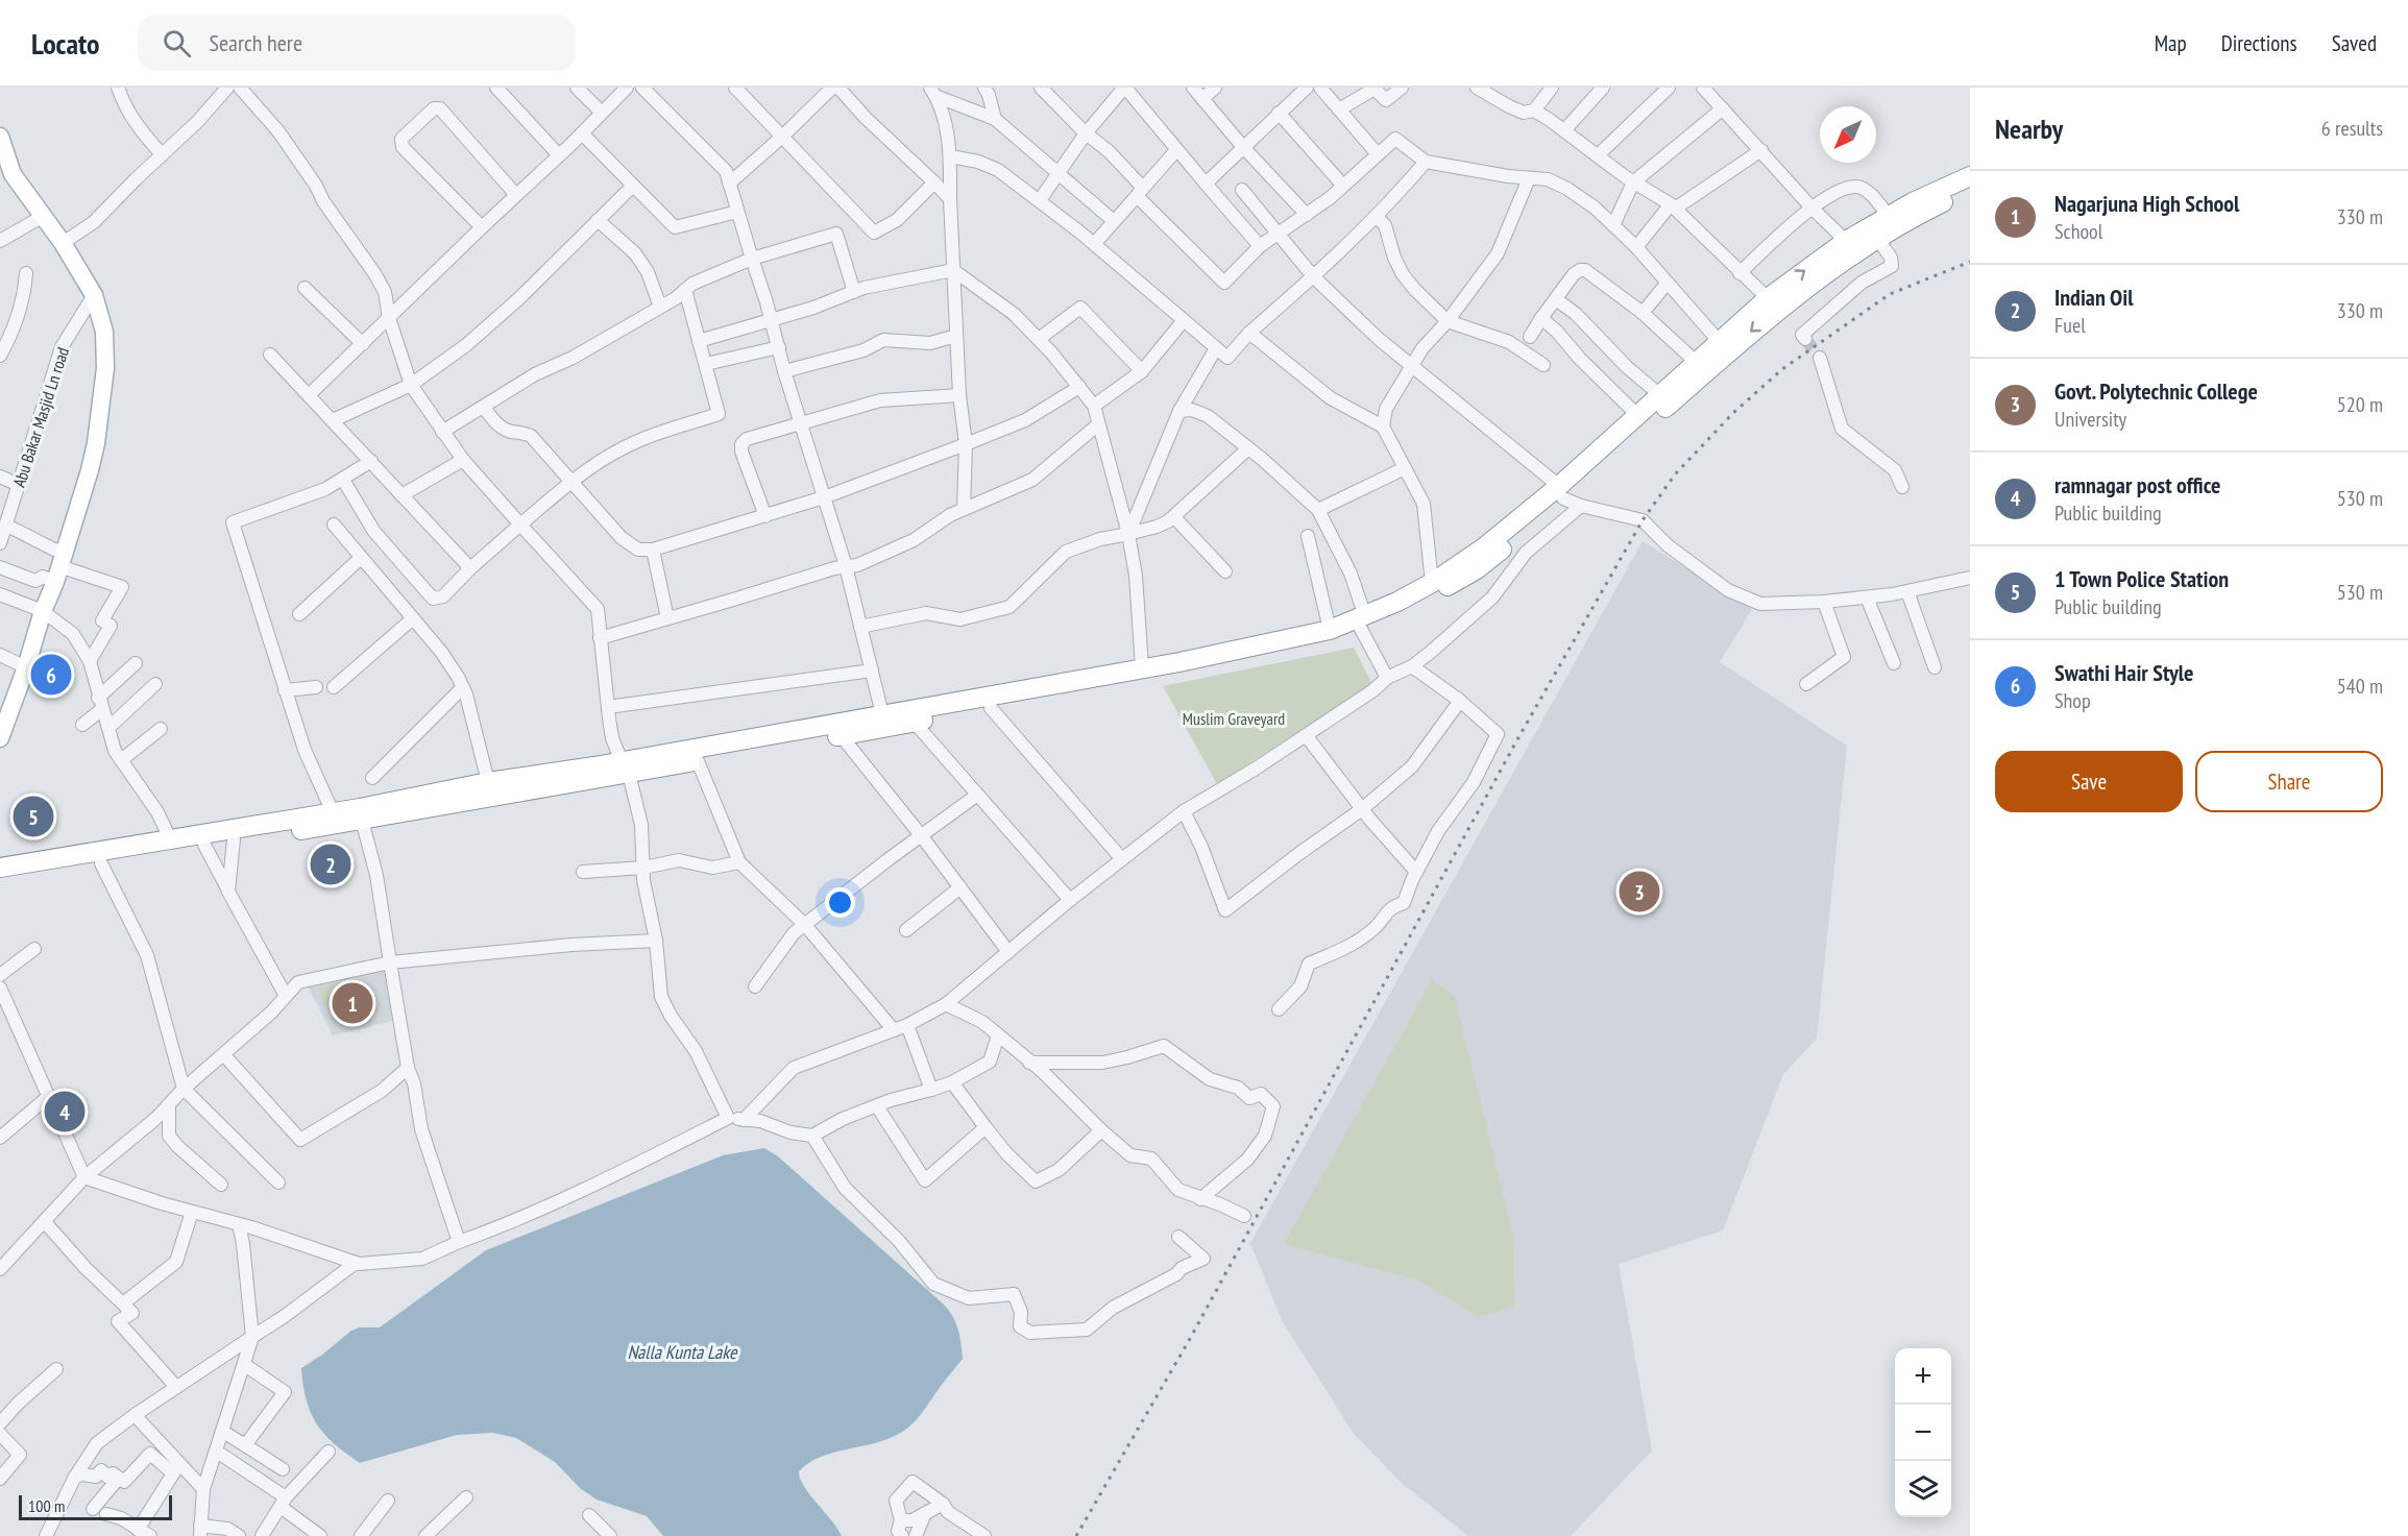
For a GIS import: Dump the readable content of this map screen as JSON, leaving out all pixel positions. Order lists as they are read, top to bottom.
{
  "streets": {
    "street": ["Abu Bakar Masjid Ln road"]
  },
  "water": ["Nalla Kunta Lake"],
  "parks": ["Muslim Graveyard"],
  "scale_bar": "100 m",
  "north": "bottom left",
  "page": {
    "header": "Locato",
    "search": "Search here",
    "nav": ["Map", "Directions", "Saved"],
    "heading": ["Nearby", "6 results"],
    "list": [
      {
        "mark": "1",
        "name": "Nagarjuna High School",
        "note": "School",
        "value": "330 m"
      },
      {
        "mark": "2",
        "name": "Indian Oil",
        "note": "Fuel",
        "value": "330 m"
      },
      {
        "mark": "3",
        "name": "Govt. Polytechnic College",
        "note": "University",
        "value": "520 m"
      },
      {
        "mark": "4",
        "name": "ramnagar post office",
        "note": "Public building",
        "value": "530 m"
      },
      {
        "mark": "5",
        "name": "1 Town Police Station",
        "note": "Public building",
        "value": "530 m"
      },
      {
        "mark": "6",
        "name": "Swathi Hair Style",
        "note": "Shop",
        "value": "540 m"
      }
    ],
    "pins": [
      "6",
      "5",
      "2",
      "3",
      "1",
      "4"
    ],
    "buttons": ["Save", "Share"],
    "map_buttons": ["+", "−"],
    "scale": "100 m"
  }
}
